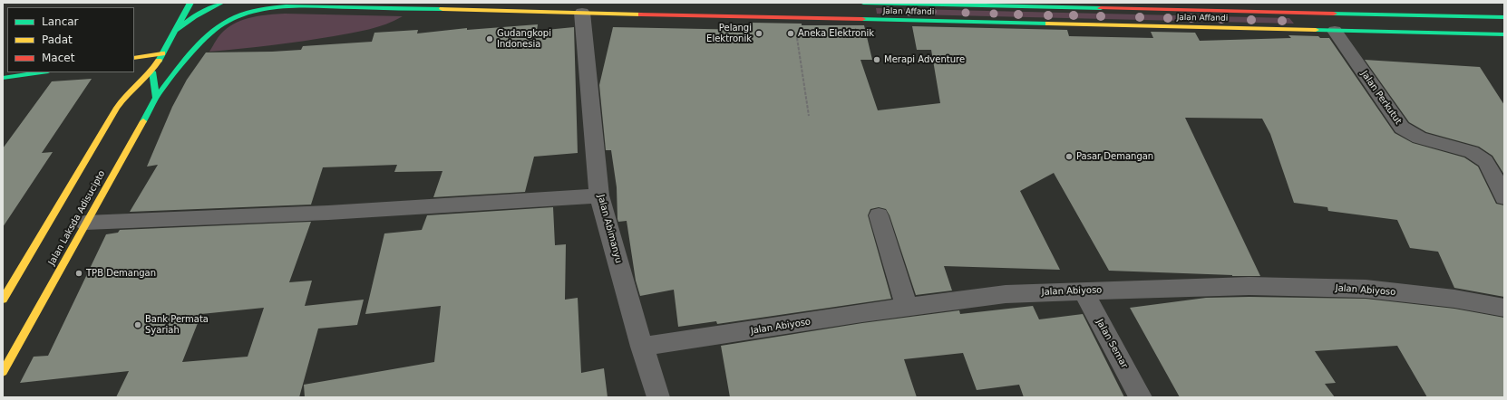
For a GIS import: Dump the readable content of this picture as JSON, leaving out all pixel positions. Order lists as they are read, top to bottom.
{
  "streets": {
    "main road": ["Jalan Affandi", "Jalan Laksda Adisucipto"],
    "street": [
      "Jalan Perkutut",
      "Jalan Abimanyu",
      "Jalan Abiyoso",
      "Jalan Semar"
    ]
  },
  "crossings": [
    ["Jalan Affandi", "Jalan Perkutut"],
    ["Jalan Affandi", "Jalan Laksda Adisucipto"],
    ["Jalan Affandi", "Jalan Abimanyu"],
    ["Jalan Abimanyu", "Jalan Abiyoso"],
    ["Jalan Abiyoso", "Jalan Semar"]
  ],
  "places": [
    "Pelangi Elektronik",
    "Aneka Elektronik",
    "Gudangkopi Indonesia",
    "Merapi Adventure",
    "Pasar Demangan",
    "TPB Demangan",
    "Bank Permata Syariah"
  ],
  "legend": ["Lancar", "Padat", "Macet"]
}
